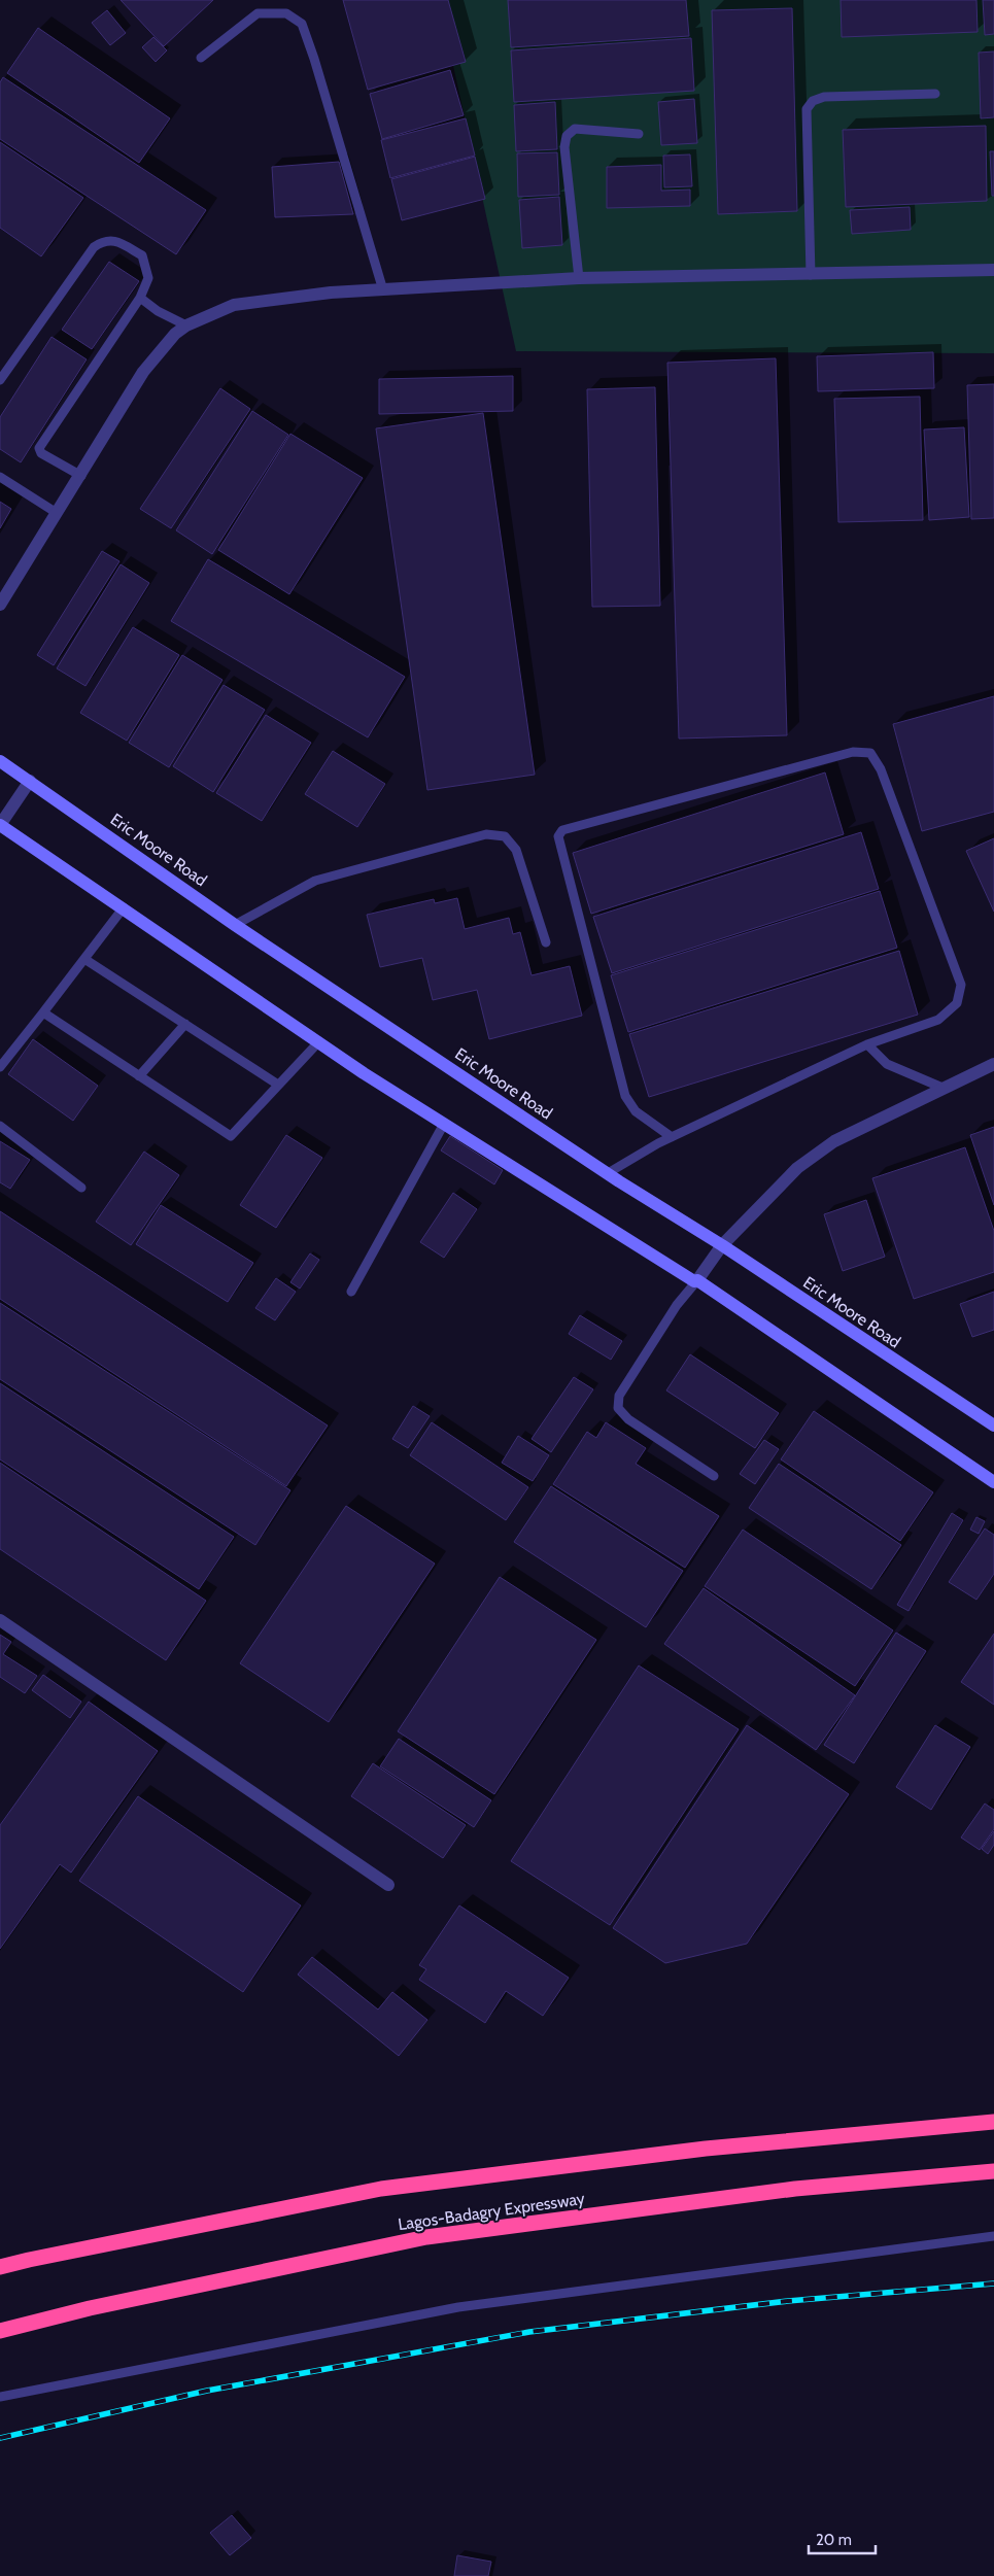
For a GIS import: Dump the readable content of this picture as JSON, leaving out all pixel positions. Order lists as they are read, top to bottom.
{
  "streets": {
    "highway": ["Lagos-Badagry Expressway"],
    "street": ["Eric Moore Road"]
  },
  "scale_bar": "20 m"
}
